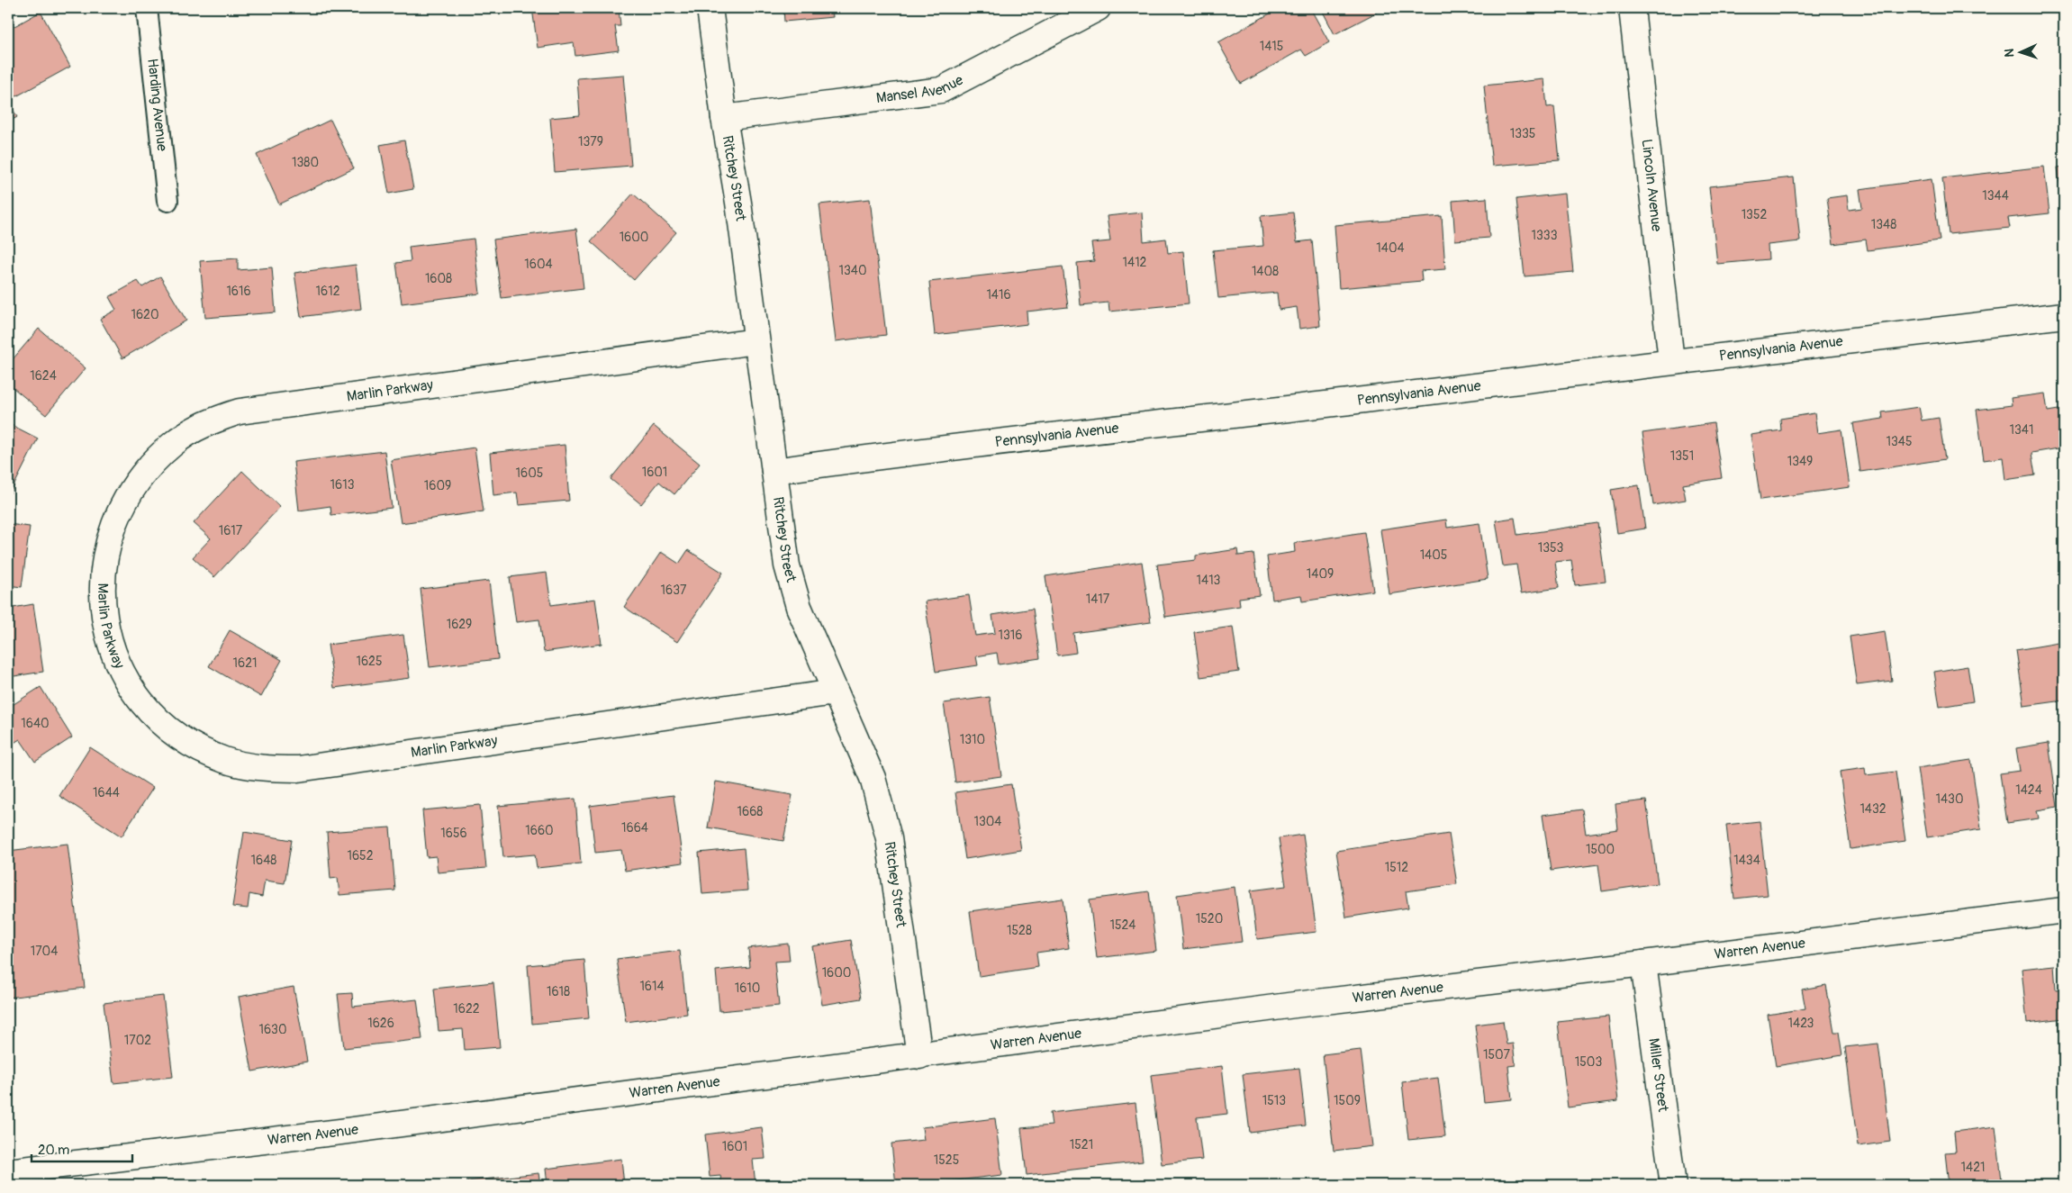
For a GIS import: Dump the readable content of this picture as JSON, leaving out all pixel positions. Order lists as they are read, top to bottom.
{
  "streets": {
    "street": [
      "Mansel Avenue",
      "Ritchey Street",
      "Lincoln Avenue",
      "Pennsylvania Avenue",
      "Marlin Parkway",
      "Warren Avenue",
      "Miller Street"
    ],
    "lane": ["Harding Avenue"]
  },
  "crossings": [
    ["Mansel Avenue", "Ritchey Street"],
    ["Ritchey Street", "Pennsylvania Avenue"],
    ["Ritchey Street", "Marlin Parkway"],
    ["Ritchey Street", "Warren Avenue"],
    ["Lincoln Avenue", "Pennsylvania Avenue"],
    ["Warren Avenue", "Miller Street"]
  ],
  "house_numbers": [
    "1415",
    "1335",
    "1379",
    "1380",
    "1344",
    "1352",
    "1348",
    "1333",
    "1600",
    "1404",
    "1412",
    "1604",
    "1340",
    "1408",
    "1608",
    "1616",
    "1612",
    "1416",
    "1620",
    "1624",
    "1341",
    "1345",
    "1351",
    "1349",
    "1601",
    "1605",
    "1613",
    "1609",
    "1617",
    "1353",
    "1405",
    "1409",
    "1413",
    "1637",
    "1417",
    "1629",
    "1316",
    "1625",
    "1621",
    "1640",
    "1310",
    "1424",
    "1644",
    "1430",
    "1432",
    "1668",
    "1304",
    "1664",
    "1660",
    "1656",
    "1500",
    "1652",
    "1648",
    "1434",
    "1512",
    "1520",
    "1524",
    "1528",
    "1704",
    "1600",
    "1614",
    "1610",
    "1618",
    "1622",
    "1626",
    "1423",
    "1630",
    "1702",
    "1507",
    "1503",
    "1513",
    "1509",
    "1521",
    "1601",
    "1525",
    "1421"
  ],
  "scale_bar": "20 m",
  "north": "left"
}
